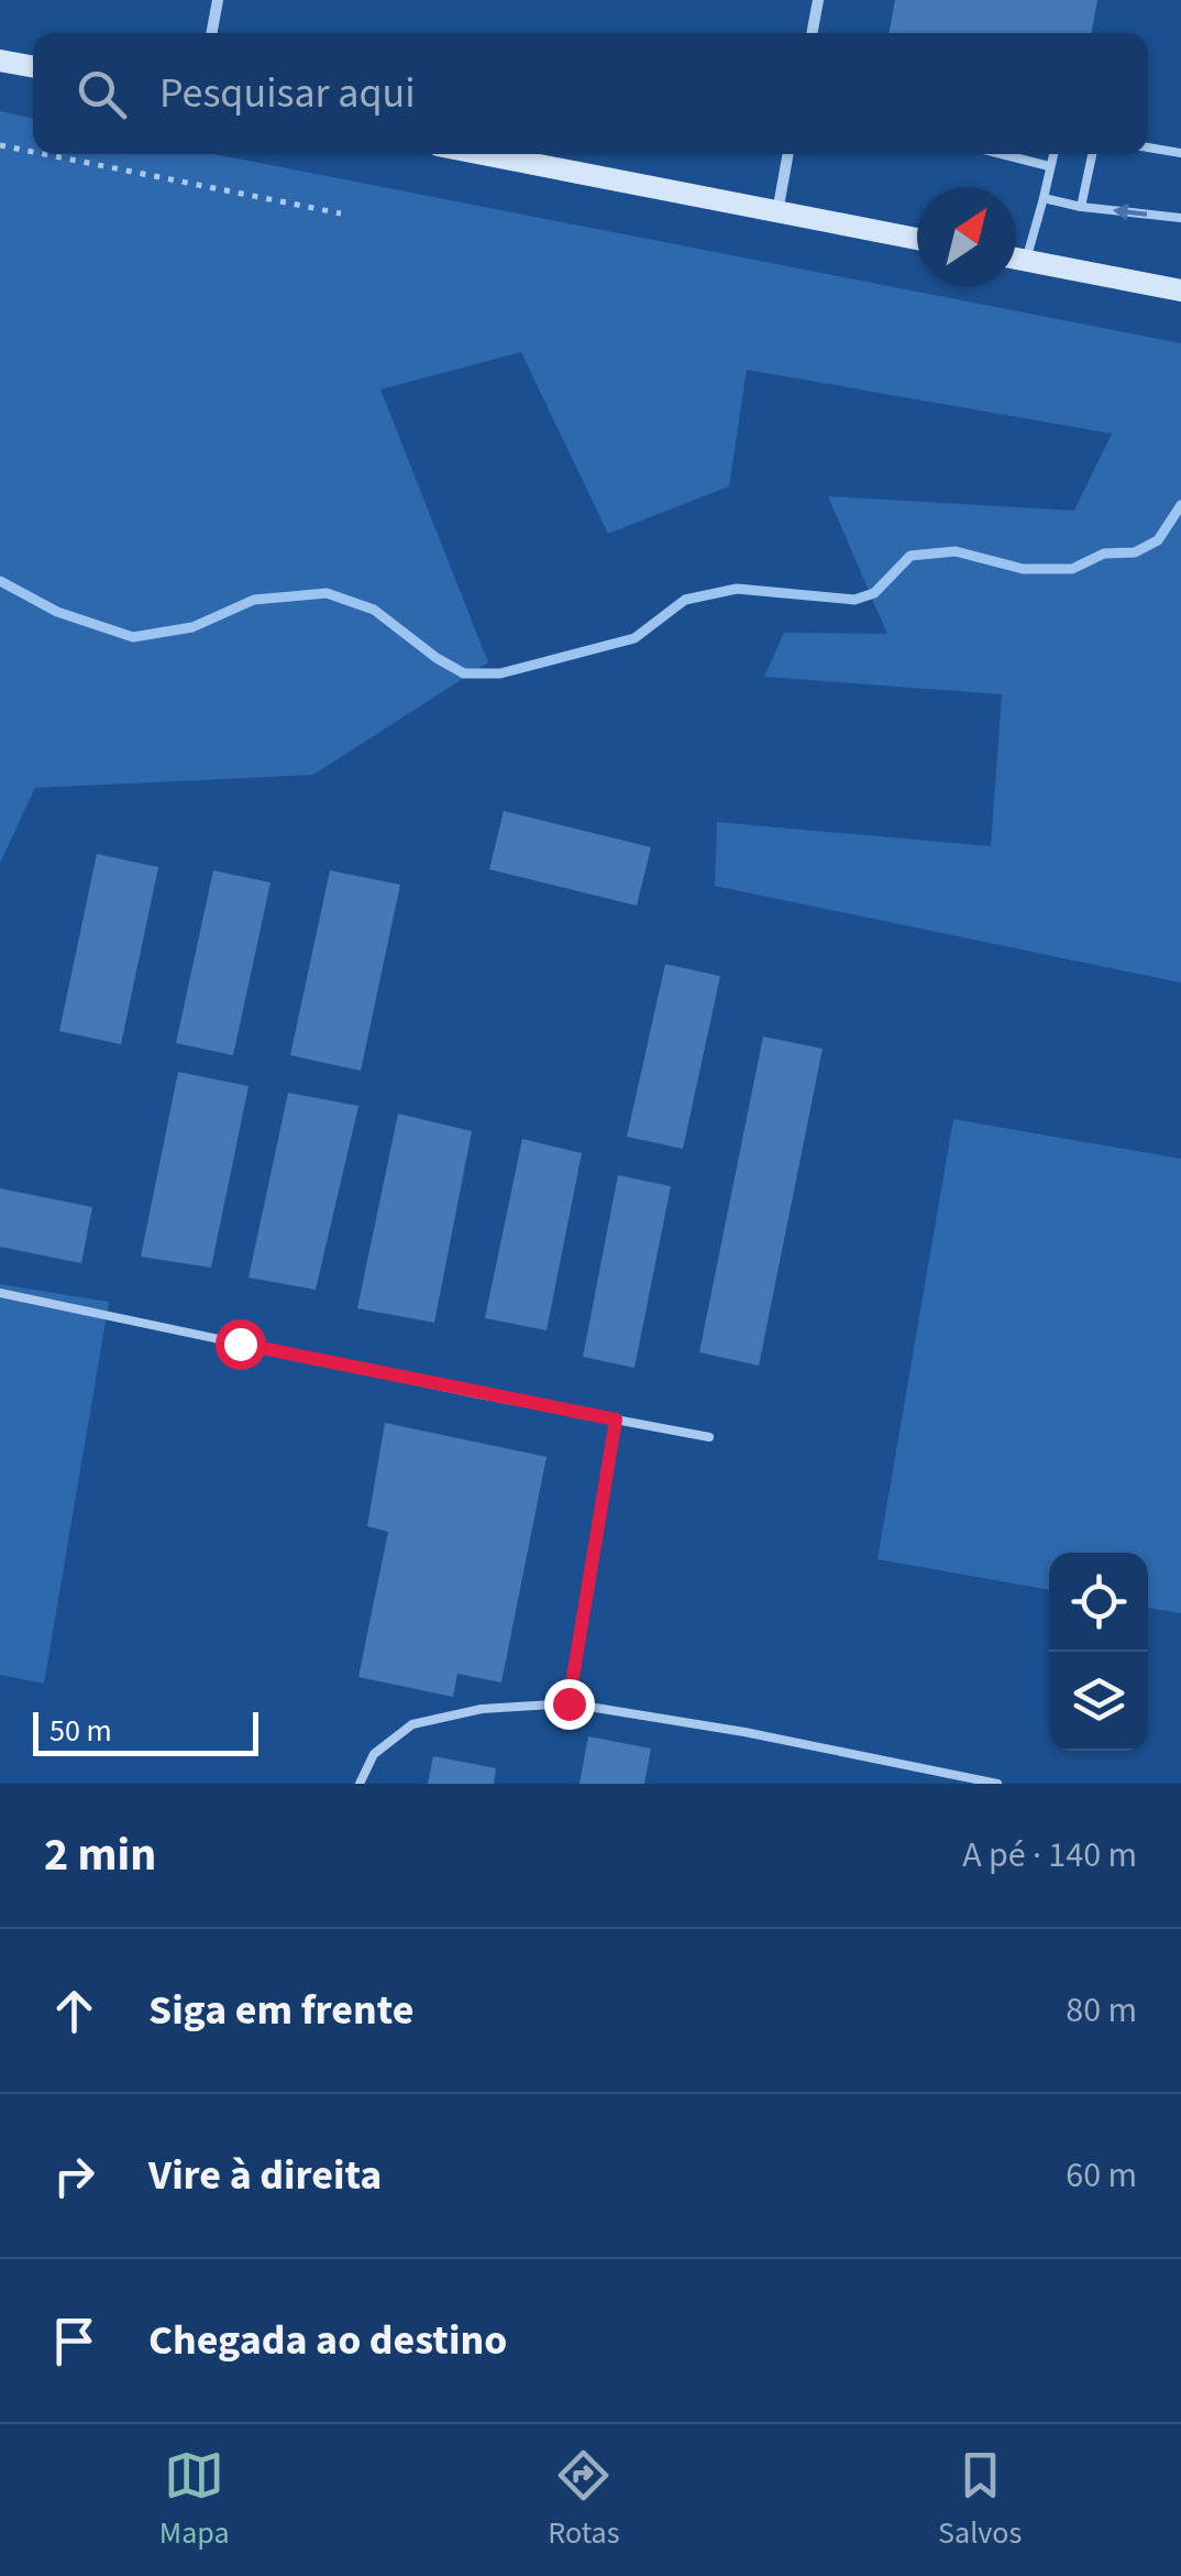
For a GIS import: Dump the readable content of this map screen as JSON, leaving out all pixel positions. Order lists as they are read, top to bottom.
{
  "scale_bar": "50 m",
  "north": "top right",
  "page": {
    "search": "Pesquisar aqui",
    "scale": "50 m",
    "heading": ["2 min", "A pé · 140 m"],
    "list": [
      ["Siga em frente", "80 m"],
      ["Vire à direita", "60 m"],
      "Chegada ao destino"
    ],
    "nav": ["Mapa", "Rotas", "Salvos"]
  }
}
